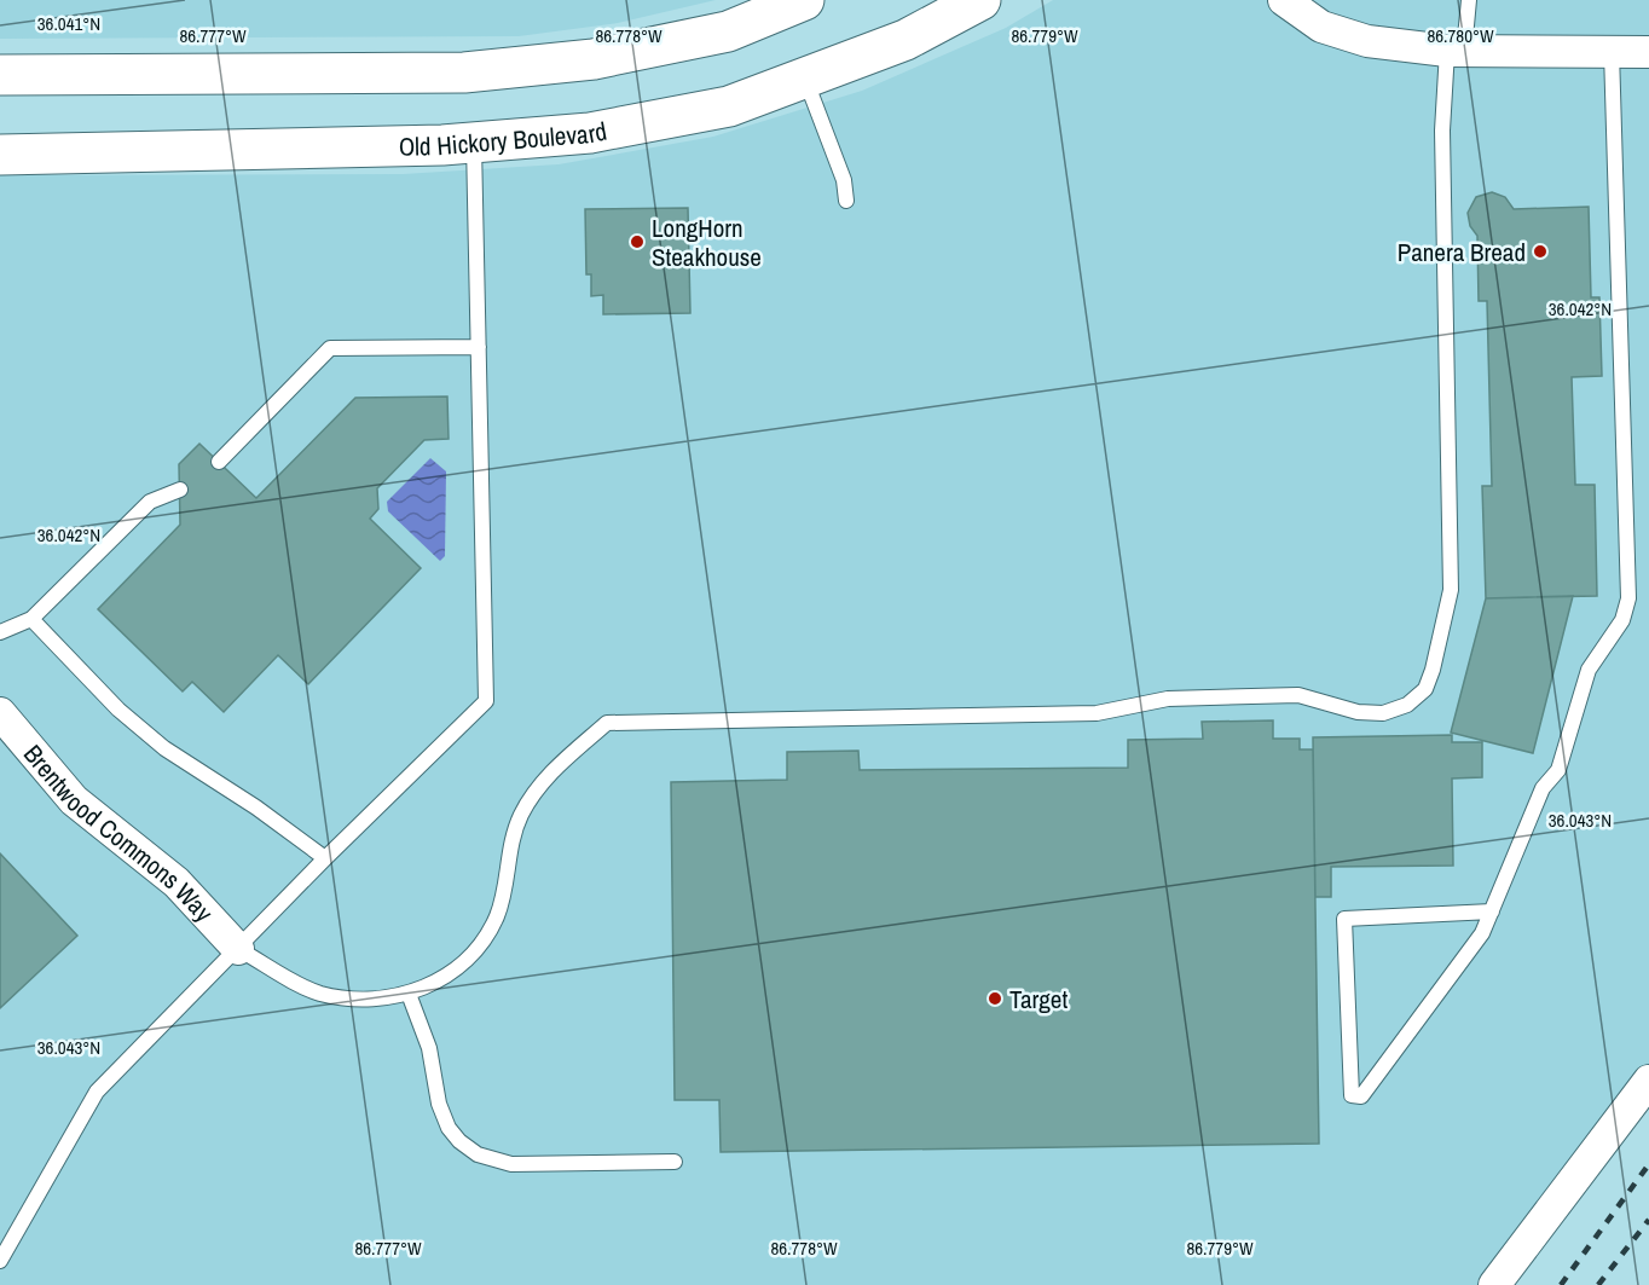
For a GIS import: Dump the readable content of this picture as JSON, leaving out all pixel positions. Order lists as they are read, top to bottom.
{
  "streets": {
    "main road": ["Old Hickory Boulevard"],
    "street": ["Brentwood Commons Way"]
  },
  "places": ["LongHorn Steakhouse", "Panera Bread", "Target"],
  "coordinates": [
    "36.041°N",
    "86.777°W",
    "86.778°W",
    "86.779°W",
    "86.780°W",
    "36.042°N",
    "36.043°N"
  ]
}
